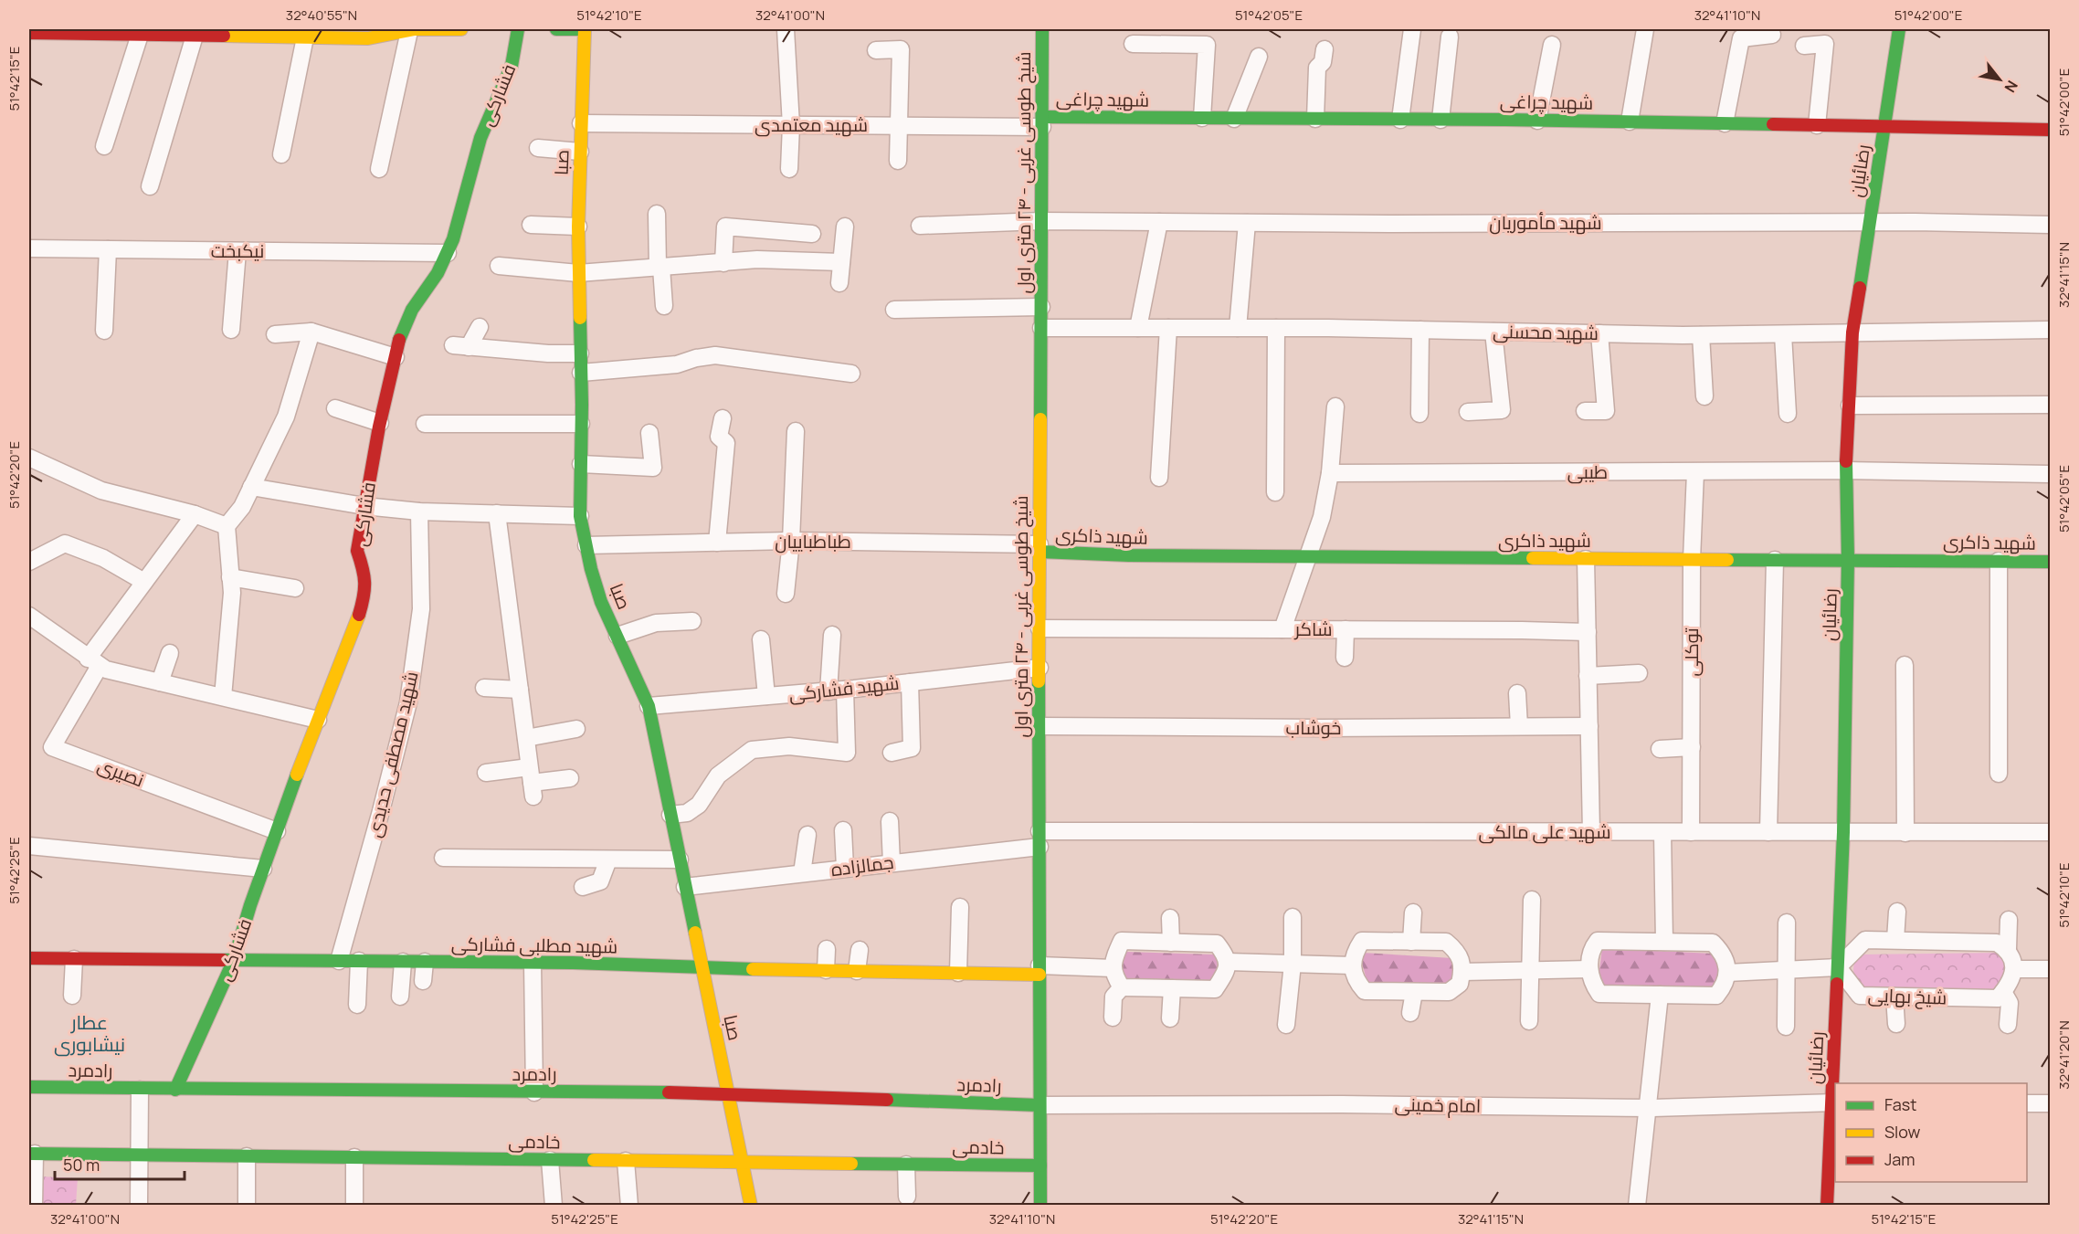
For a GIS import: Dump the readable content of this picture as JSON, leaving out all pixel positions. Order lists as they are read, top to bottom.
{
  "streets": {
    "street": [
      "فشارکی",
      "شهید چراغی",
      "شهید معتمدی",
      "صبا",
      "رضائیان",
      "شیخ طوسی غربی - ۲۴ متری اول",
      "شهید مأموریان",
      "نیکبخت",
      "شهید محسنی",
      "طیبی",
      "شهید ذاکری",
      "طباطباییان",
      "شاکر",
      "توکلی",
      "شهید فشارکی",
      "خوشاب",
      "شهید مصطفی حدیدی",
      "نصیری",
      "شهید علی مالکی",
      "جمالزاده",
      "شهید مطلبی فشارکی",
      "شیخ بهایی",
      "رادمرد",
      "امام خمینی",
      "خادمی"
    ]
  },
  "crossings": [
    ["فشارکی", "نیکبخت"],
    ["فشارکی", "نصیری"],
    ["فشارکی", "شهید مطلبی فشارکی"],
    ["فشارکی", "رادمرد"],
    ["شهید چراغی", "شهید معتمدی"],
    ["شهید چراغی", "رضائیان"],
    ["شهید چراغی", "شیخ طوسی غربی - ۲۴ متری اول"],
    ["شهید معتمدی", "صبا"],
    ["شهید معتمدی", "شیخ طوسی غربی - ۲۴ متری اول"],
    ["صبا", "طباطباییان"],
    ["صبا", "شهید فشارکی"],
    ["صبا", "جمالزاده"],
    ["صبا", "شهید مطلبی فشارکی"],
    ["صبا", "رادمرد"],
    ["صبا", "خادمی"],
    ["رضائیان", "شهید مأموریان"],
    ["رضائیان", "شهید محسنی"],
    ["رضائیان", "طیبی"],
    ["رضائیان", "شهید ذاکری"],
    ["رضائیان", "شهید علی مالکی"],
    ["رضائیان", "شیخ بهایی"],
    ["رضائیان", "امام خمینی"],
    ["شیخ طوسی غربی - ۲۴ متری اول", "شهید مأموریان"],
    ["شیخ طوسی غربی - ۲۴ متری اول", "شهید محسنی"],
    ["شیخ طوسی غربی - ۲۴ متری اول", "شهید ذاکری"],
    ["شیخ طوسی غربی - ۲۴ متری اول", "طباطباییان"],
    ["شیخ طوسی غربی - ۲۴ متری اول", "شاکر"],
    ["شیخ طوسی غربی - ۲۴ متری اول", "شهید فشارکی"],
    ["شیخ طوسی غربی - ۲۴ متری اول", "خوشاب"],
    ["شیخ طوسی غربی - ۲۴ متری اول", "شهید علی مالکی"],
    ["شیخ طوسی غربی - ۲۴ متری اول", "جمالزاده"],
    ["شیخ طوسی غربی - ۲۴ متری اول", "شهید مطلبی فشارکی"],
    ["شیخ طوسی غربی - ۲۴ متری اول", "رادمرد"],
    ["شیخ طوسی غربی - ۲۴ متری اول", "امام خمینی"],
    ["شیخ طوسی غربی - ۲۴ متری اول", "خادمی"],
    ["طیبی", "توکلی"],
    ["شهید ذاکری", "طباطباییان"],
    ["شهید ذاکری", "توکلی"],
    ["توکلی", "شهید علی مالکی"],
    ["شهید مصطفی حدیدی", "شهید مطلبی فشارکی"],
    ["شهید علی مالکی", "جمالزاده"],
    ["رادمرد", "امام خمینی"]
  ],
  "districts": ["عطار نیشابوری"],
  "legend": ["Fast", "Slow", "Jam"],
  "scale_bar": "50 m",
  "north": "bottom right",
  "coordinates": [
    "32°40'55\"N",
    "51°42'10\"E",
    "32°41'00\"N",
    "51°42'05\"E",
    "32°41'10\"N",
    "51°42'00\"E",
    "51°42'15\"E",
    "32°41'15\"N",
    "51°42'20\"E",
    "51°42'25\"E",
    "32°41'20\"N"
  ]
}
